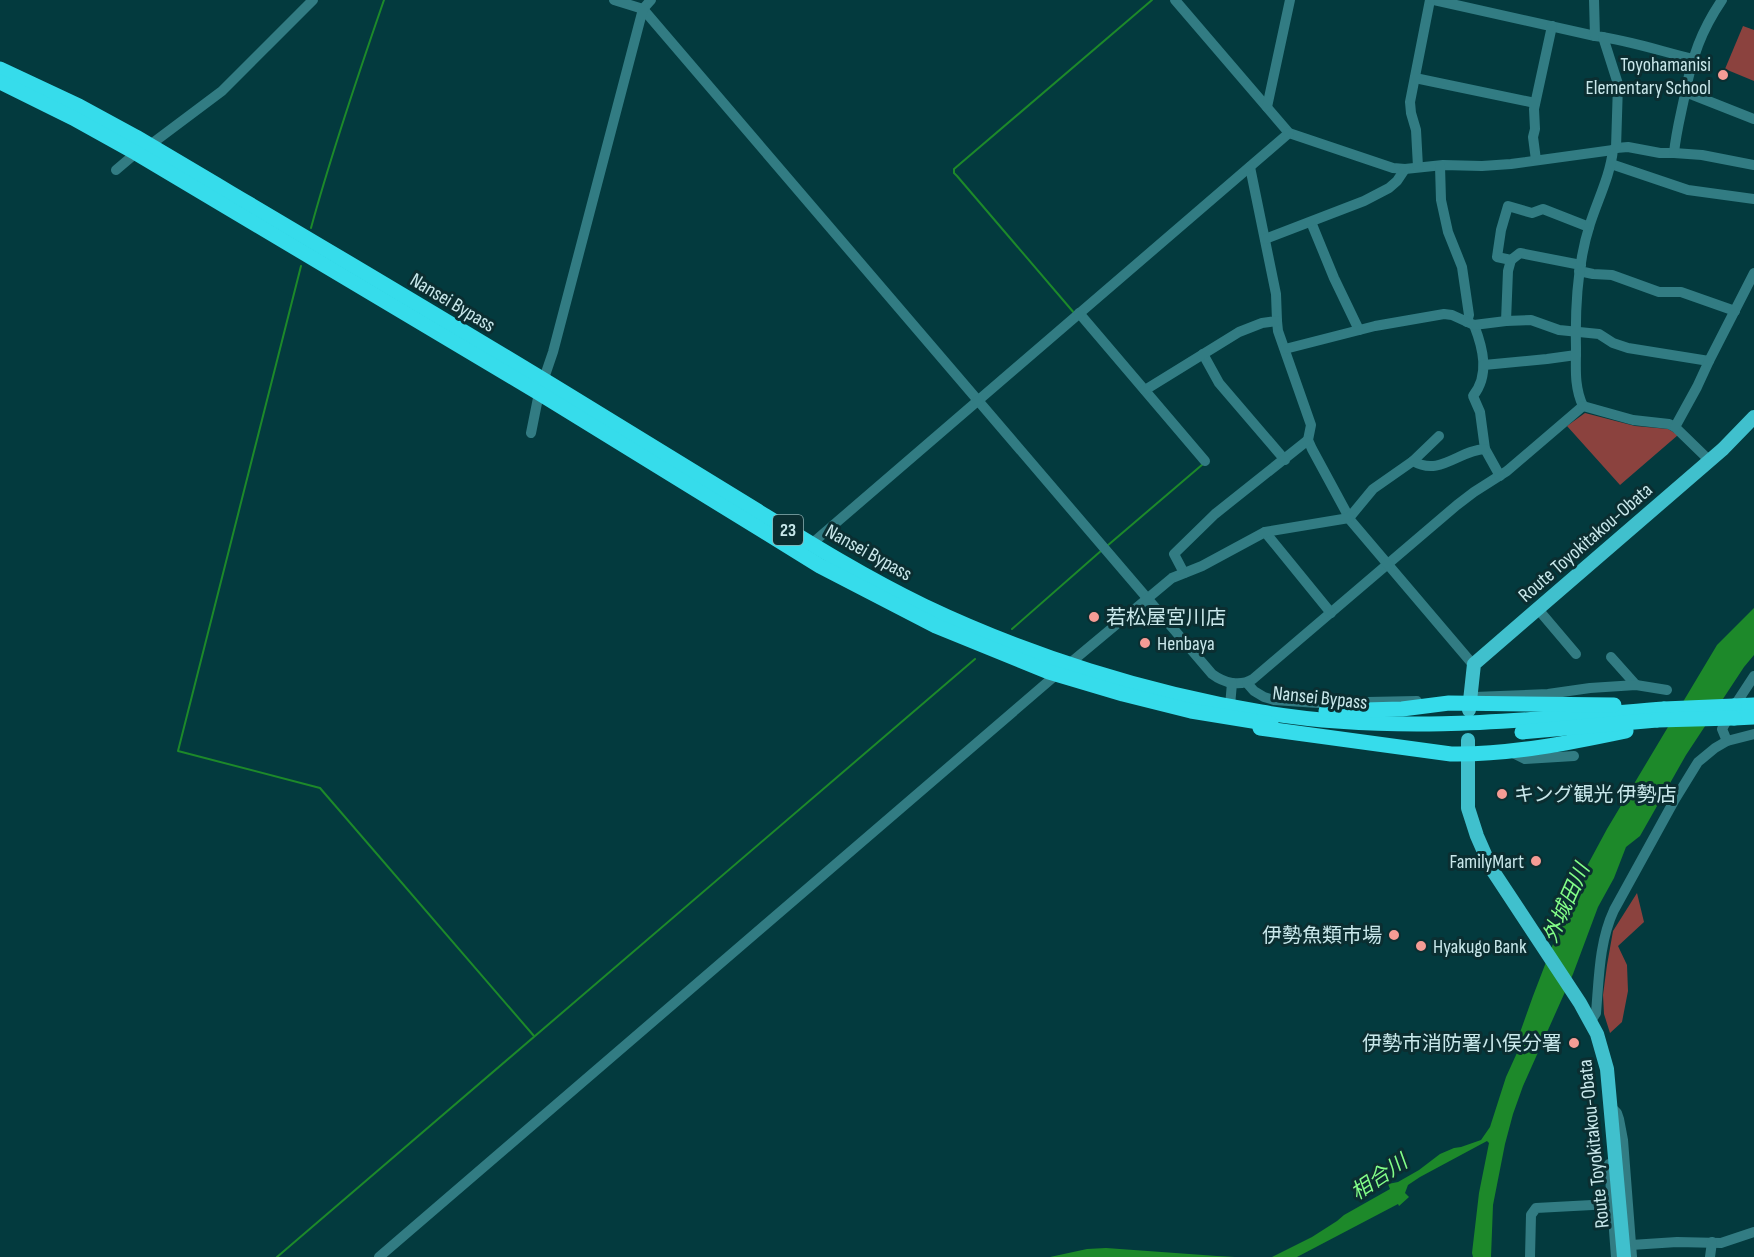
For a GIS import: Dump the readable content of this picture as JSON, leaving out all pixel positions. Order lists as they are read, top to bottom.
{
  "streets": {
    "highway": ["Nansei Bypass", "23"],
    "main road": ["Route Toyokitakou-Obata"]
  },
  "water": ["外城田川", "相合川"],
  "places": [
    "Toyohamanisi Elementary School",
    "若松屋宮川店",
    "Henbaya",
    "キング観光 伊勢店",
    "FamilyMart",
    "伊勢魚類市場",
    "Hyakugo Bank",
    "伊勢市消防署小俣分署"
  ]
}
